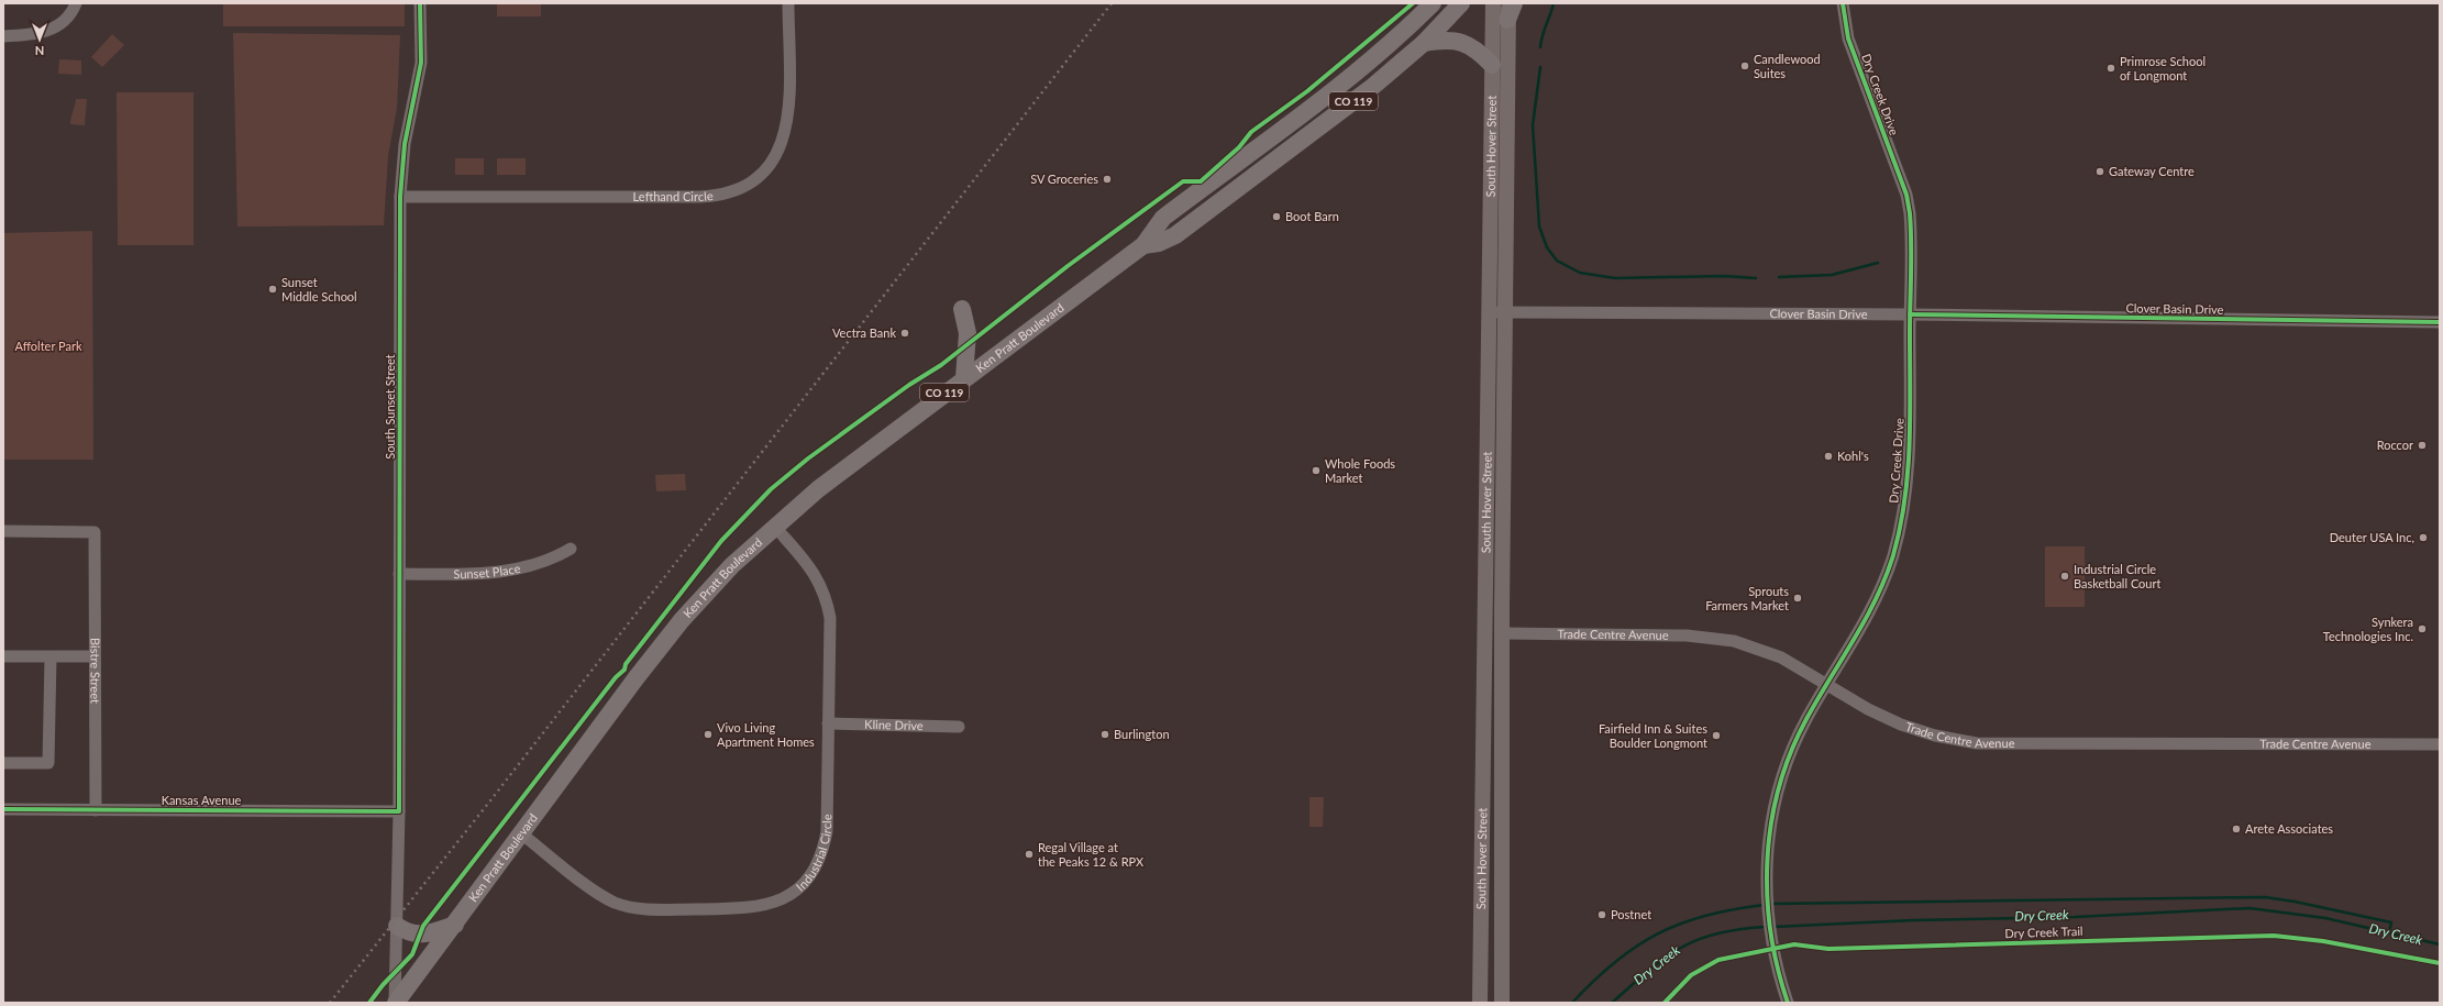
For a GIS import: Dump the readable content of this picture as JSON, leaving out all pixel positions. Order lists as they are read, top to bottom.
{
  "streets": {
    "highway": ["CO 119", "Ken Pratt Boulevard"],
    "main road": ["South Hover Street"],
    "street": [
      "Dry Creek Drive",
      "Lefthand Circle",
      "Clover Basin Drive",
      "South Sunset Street",
      "Sunset Place",
      "Trade Centre Avenue",
      "Bistre Street",
      "Kline Drive",
      "Kansas Avenue",
      "Industrial Circle"
    ],
    "cycle path": ["Dry Creek Trail"]
  },
  "crossings": [
    ["Dry Creek Drive", "Clover Basin Drive"],
    ["Dry Creek Drive", "Trade Centre Avenue"],
    ["South Hover Street", "Clover Basin Drive"],
    ["South Hover Street", "Trade Centre Avenue"],
    ["Lefthand Circle", "South Sunset Street"],
    ["Ken Pratt Boulevard", "South Sunset Street"],
    ["Ken Pratt Boulevard", "Industrial Circle"],
    ["South Sunset Street", "Sunset Place"],
    ["South Sunset Street", "Kansas Avenue"],
    ["Bistre Street", "Kansas Avenue"],
    ["Kline Drive", "Industrial Circle"]
  ],
  "water": ["Dry Creek"],
  "parks": ["Affolter Park"],
  "places": [
    "Candlewood Suites",
    "Primrose School of Longmont",
    "Gateway Centre",
    "SV Groceries",
    "Boot Barn",
    "Sunset Middle School",
    "Vectra Bank",
    "Roccor",
    "Kohl's",
    "Whole Foods Market",
    "Deuter USA Inc,",
    "Industrial Circle Basketball Court",
    "Sprouts Farmers Market",
    "Synkera Technologies Inc.",
    "Vivo Living Apartment Homes",
    "Burlington",
    "Fairfield Inn & Suites Boulder Longmont",
    "Arete Associates",
    "Regal Village at the Peaks 12 & RPX",
    "Postnet"
  ],
  "north": "bottom"
}
